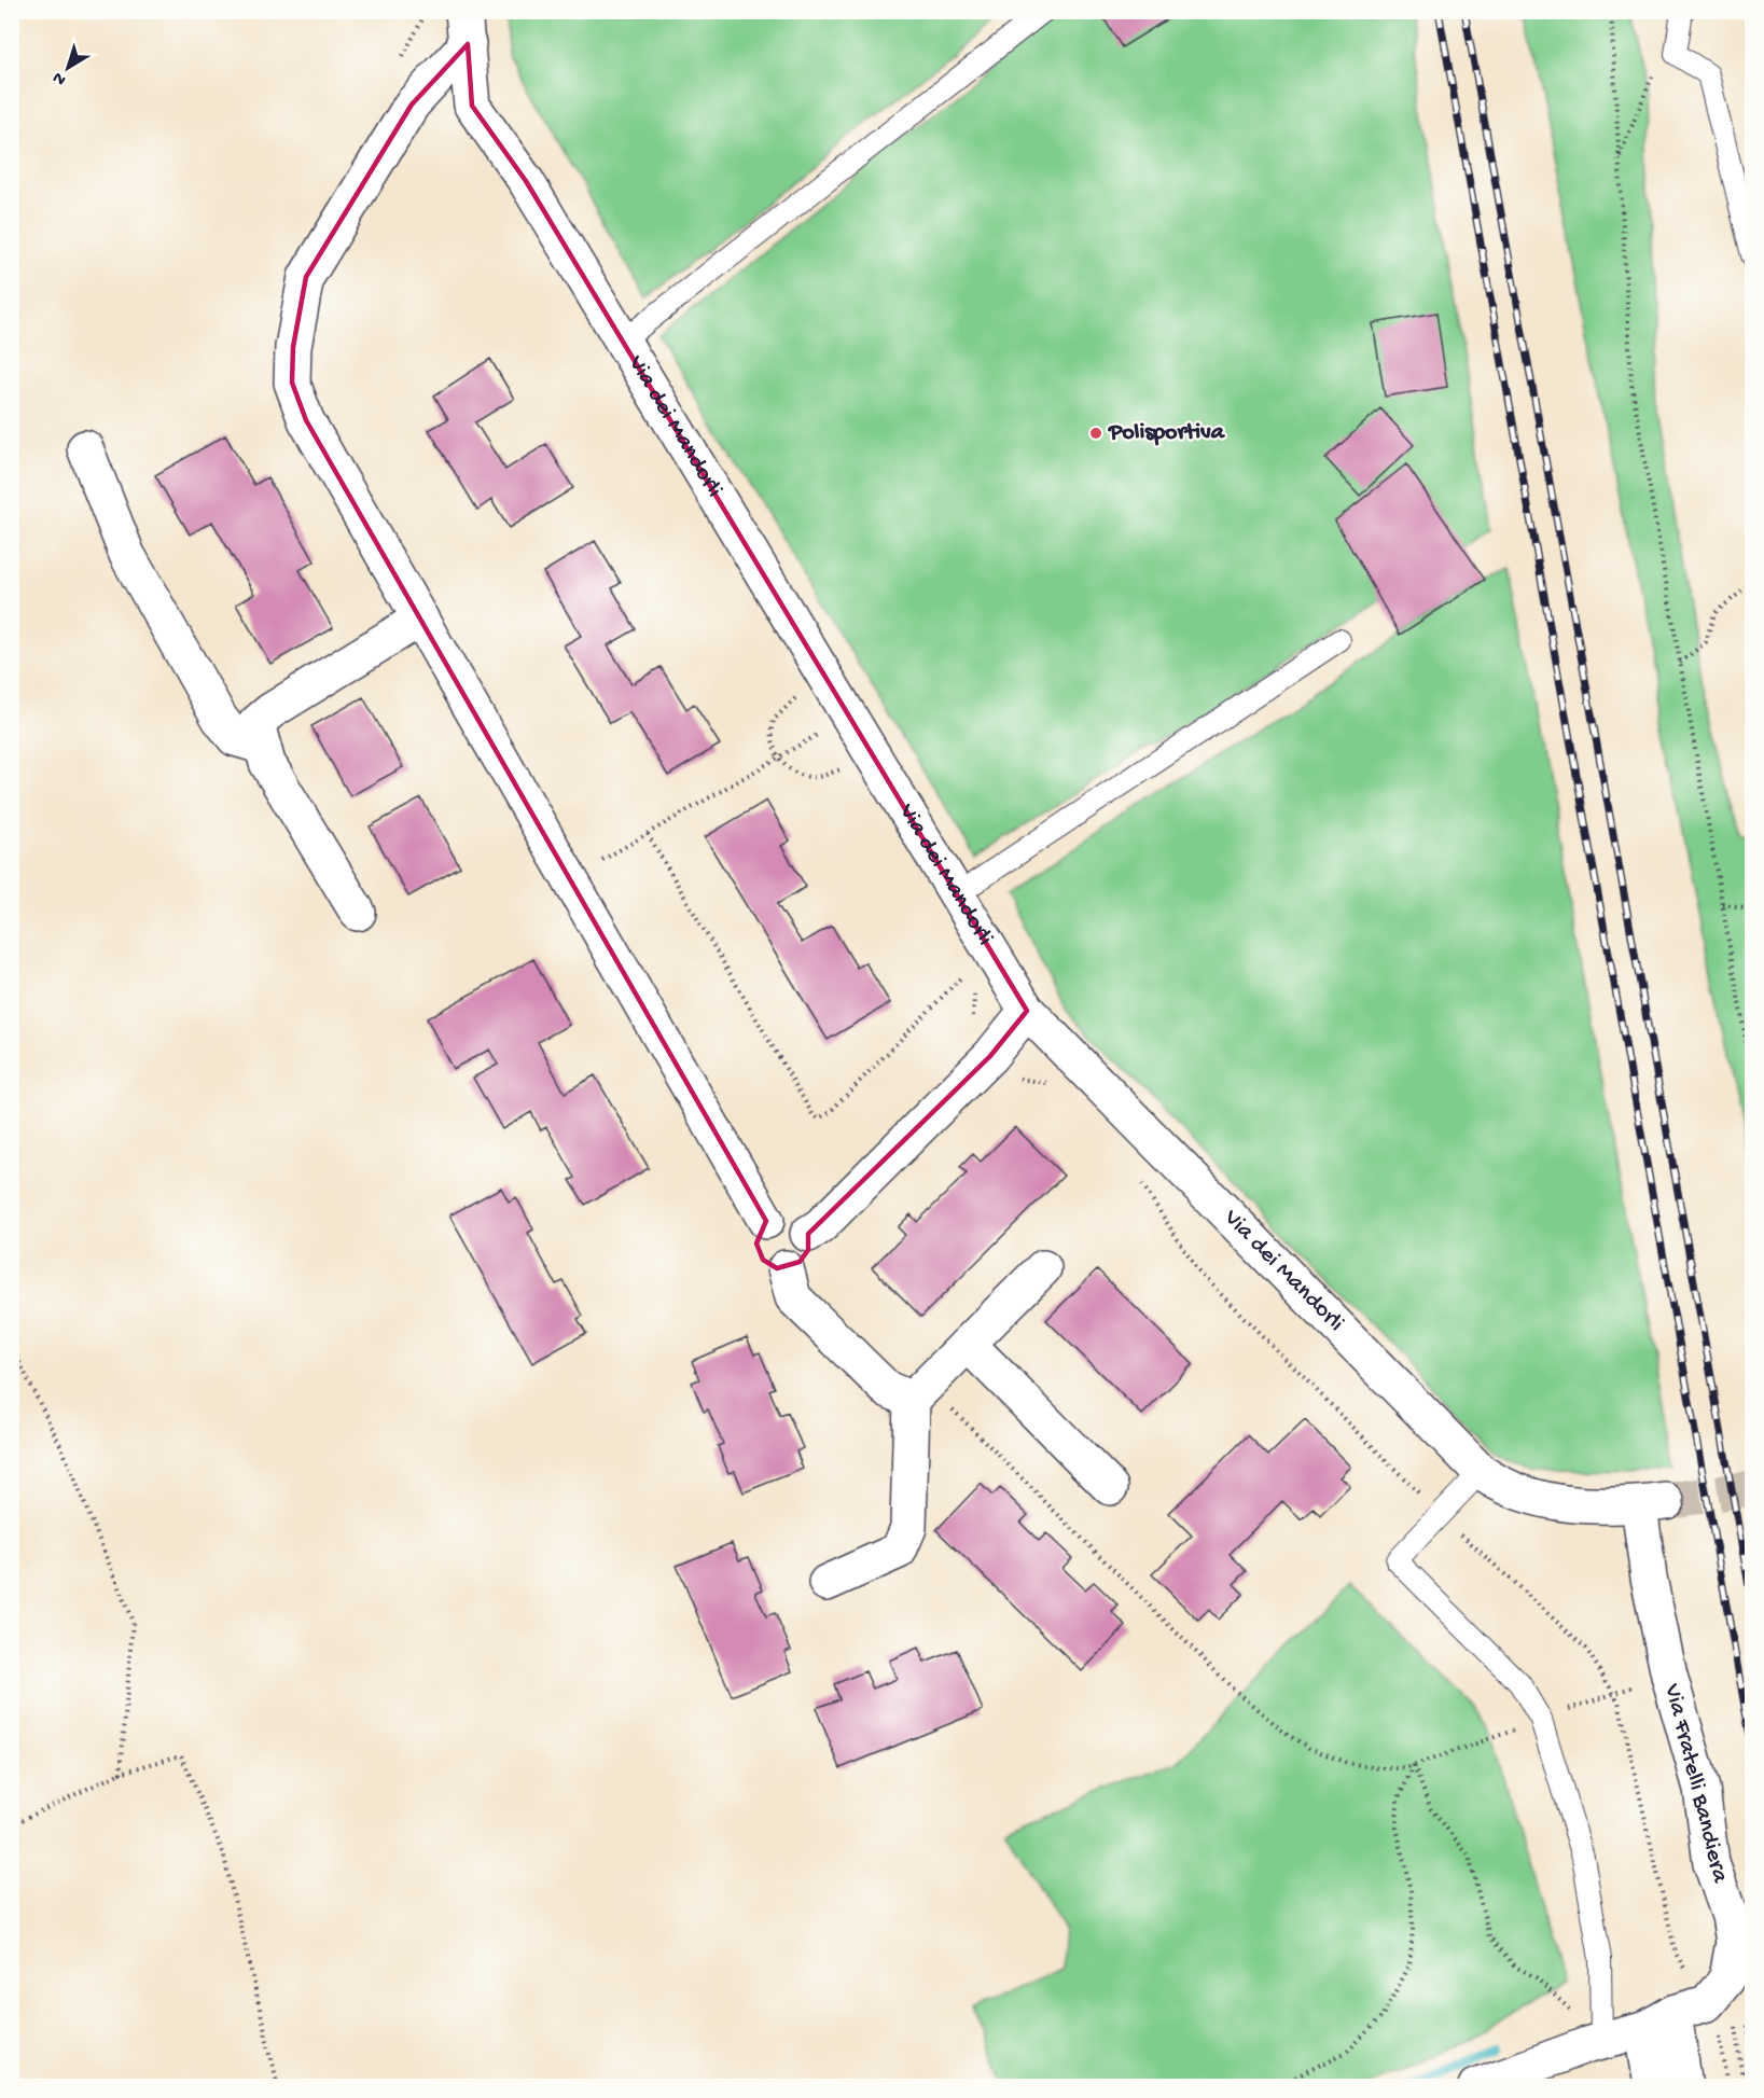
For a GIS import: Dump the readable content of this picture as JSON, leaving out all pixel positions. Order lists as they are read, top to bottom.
{
  "streets": {
    "street": ["Via dei Mandorli", "Via Fratelli Bandiera"]
  },
  "crossings": [
    ["Via dei Mandorli", "Via Fratelli Bandiera"]
  ],
  "places": ["Polisportiva"],
  "north": "bottom left"
}
